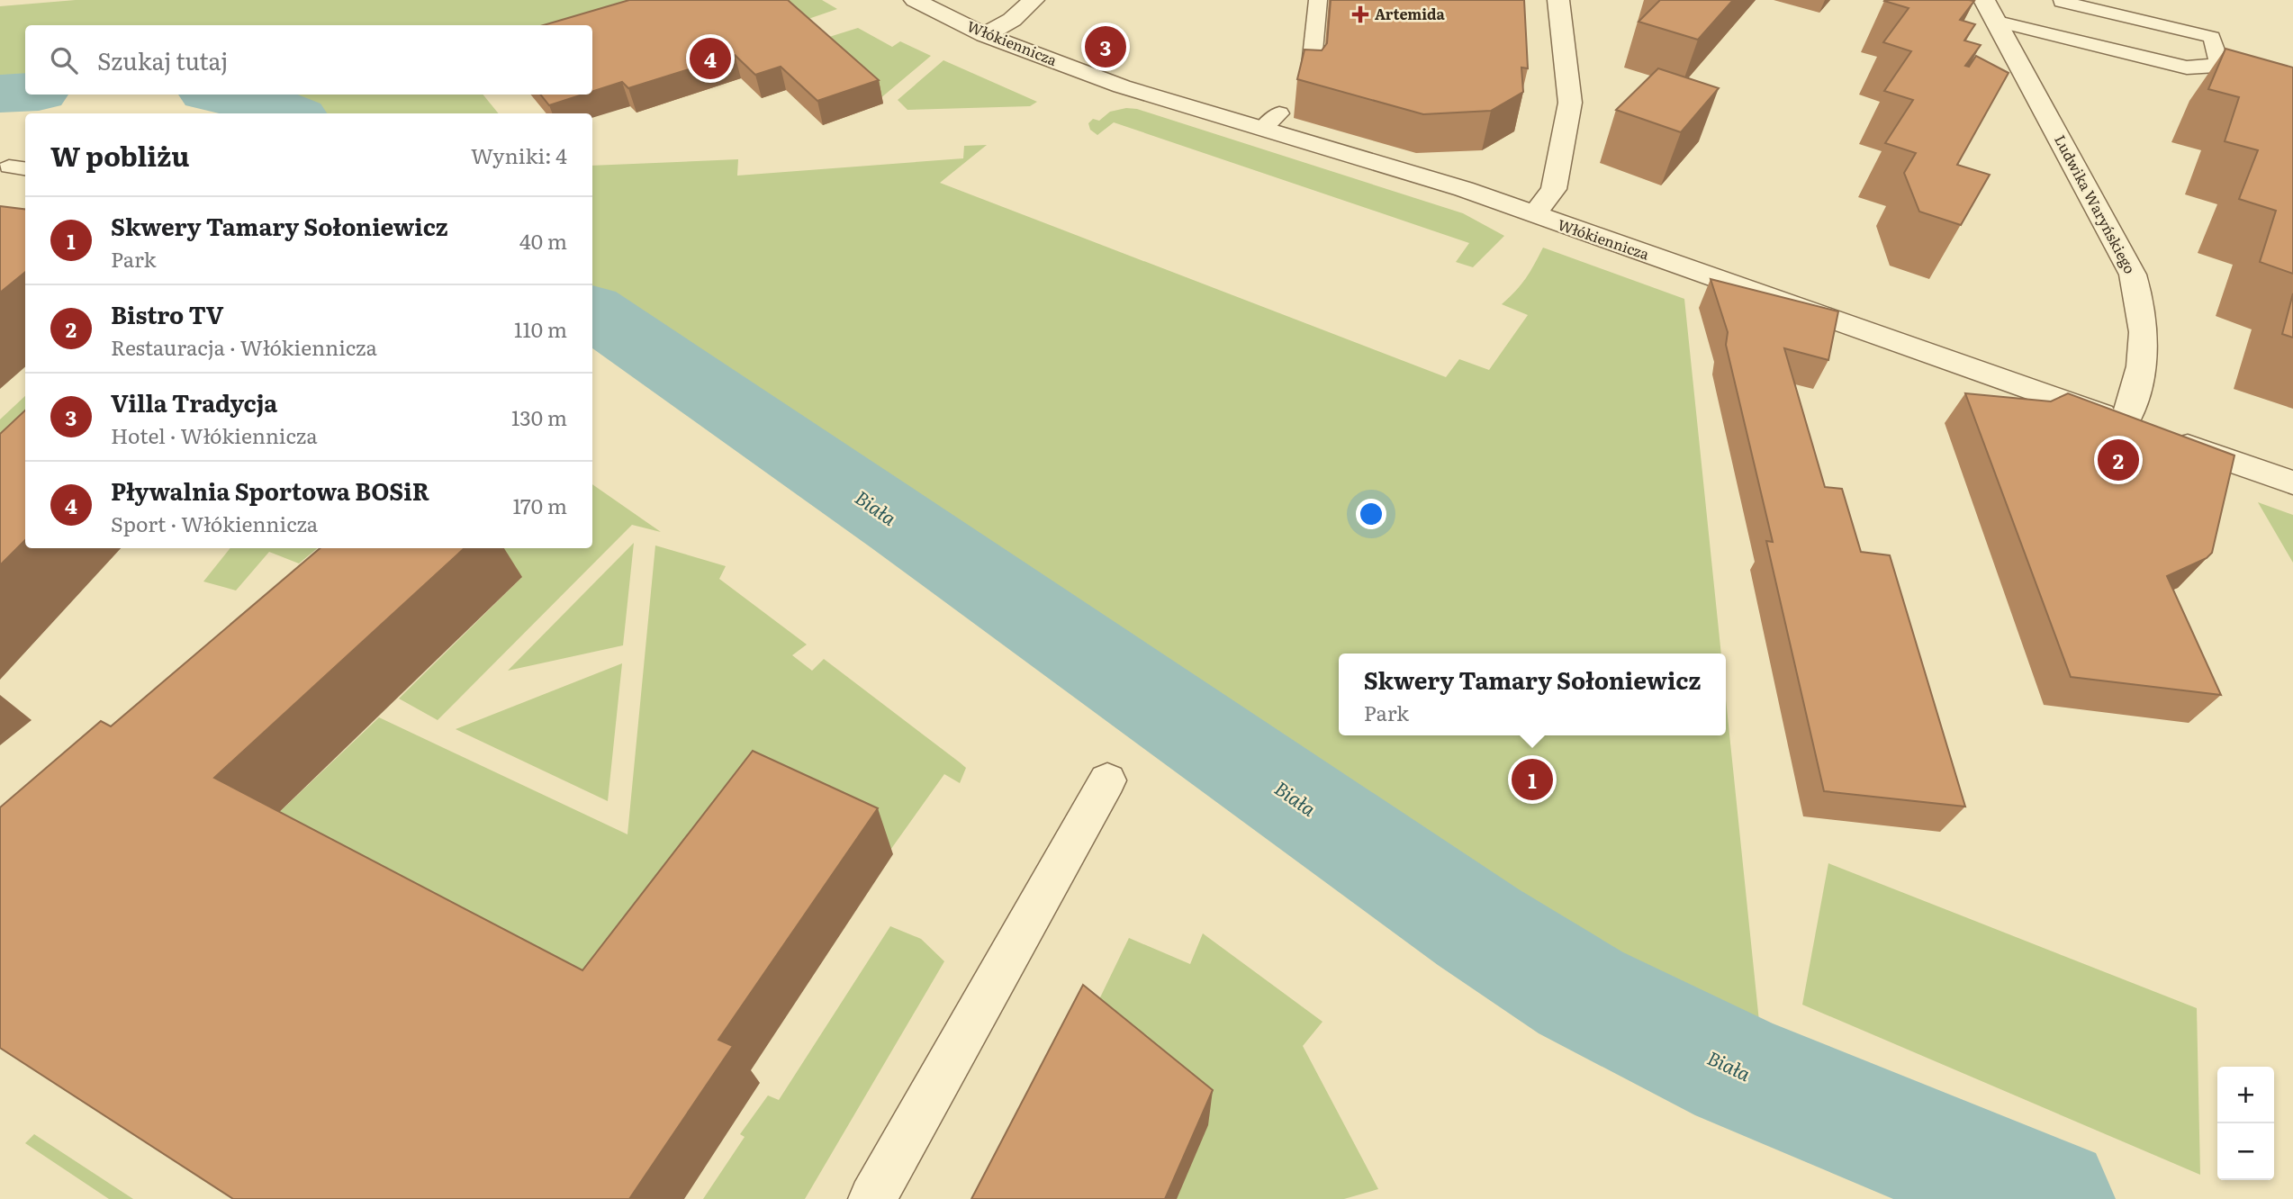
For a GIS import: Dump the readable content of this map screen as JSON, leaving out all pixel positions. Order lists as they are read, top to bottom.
{
  "streets": {
    "street": ["Włókiennicza", "Ludwika Waryńskiego"]
  },
  "crossings": [
    ["Włókiennicza", "Ludwika Waryńskiego"]
  ],
  "water": ["Biała"],
  "places": {
    "health": ["Artemida"]
  },
  "page": {
    "pins": [
      "3",
      "4",
      "2",
      "1"
    ],
    "search": "Szukaj tutaj",
    "heading": ["W pobliżu", "Wyniki: 4"],
    "list": [
      {
        "mark": "1",
        "name": "Skwery Tamary Sołoniewicz",
        "note": "Park",
        "value": "40 m"
      },
      {
        "mark": "2",
        "name": "Bistro TV",
        "note": "Restauracja · Włókiennicza",
        "value": "110 m"
      },
      {
        "mark": "3",
        "name": "Villa Tradycja",
        "note": "Hotel · Włókiennicza",
        "value": "130 m"
      },
      {
        "mark": "4",
        "name": "Pływalnia Sportowa BOSiR",
        "note": "Sport · Włókiennicza",
        "value": "170 m"
      }
    ],
    "popup": ["Skwery Tamary Sołoniewicz", "Park"],
    "map_buttons": ["+", "−"]
  }
}
